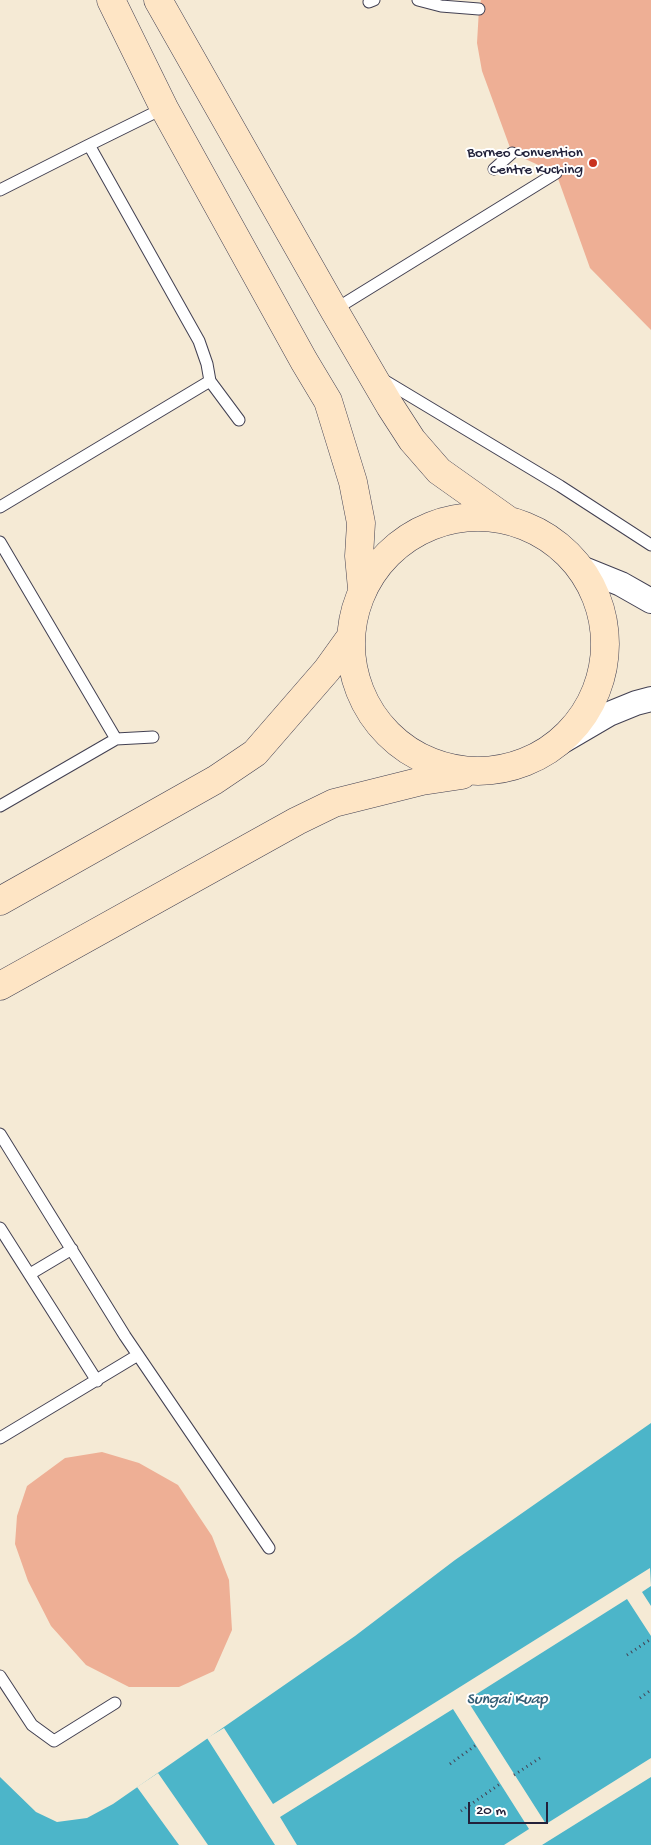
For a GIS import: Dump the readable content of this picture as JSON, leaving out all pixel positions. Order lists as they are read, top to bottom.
{
  "water": ["Sungai Kuap"],
  "places": ["Borneo Convention Centre Kuching"],
  "scale_bar": "20 m"
}
